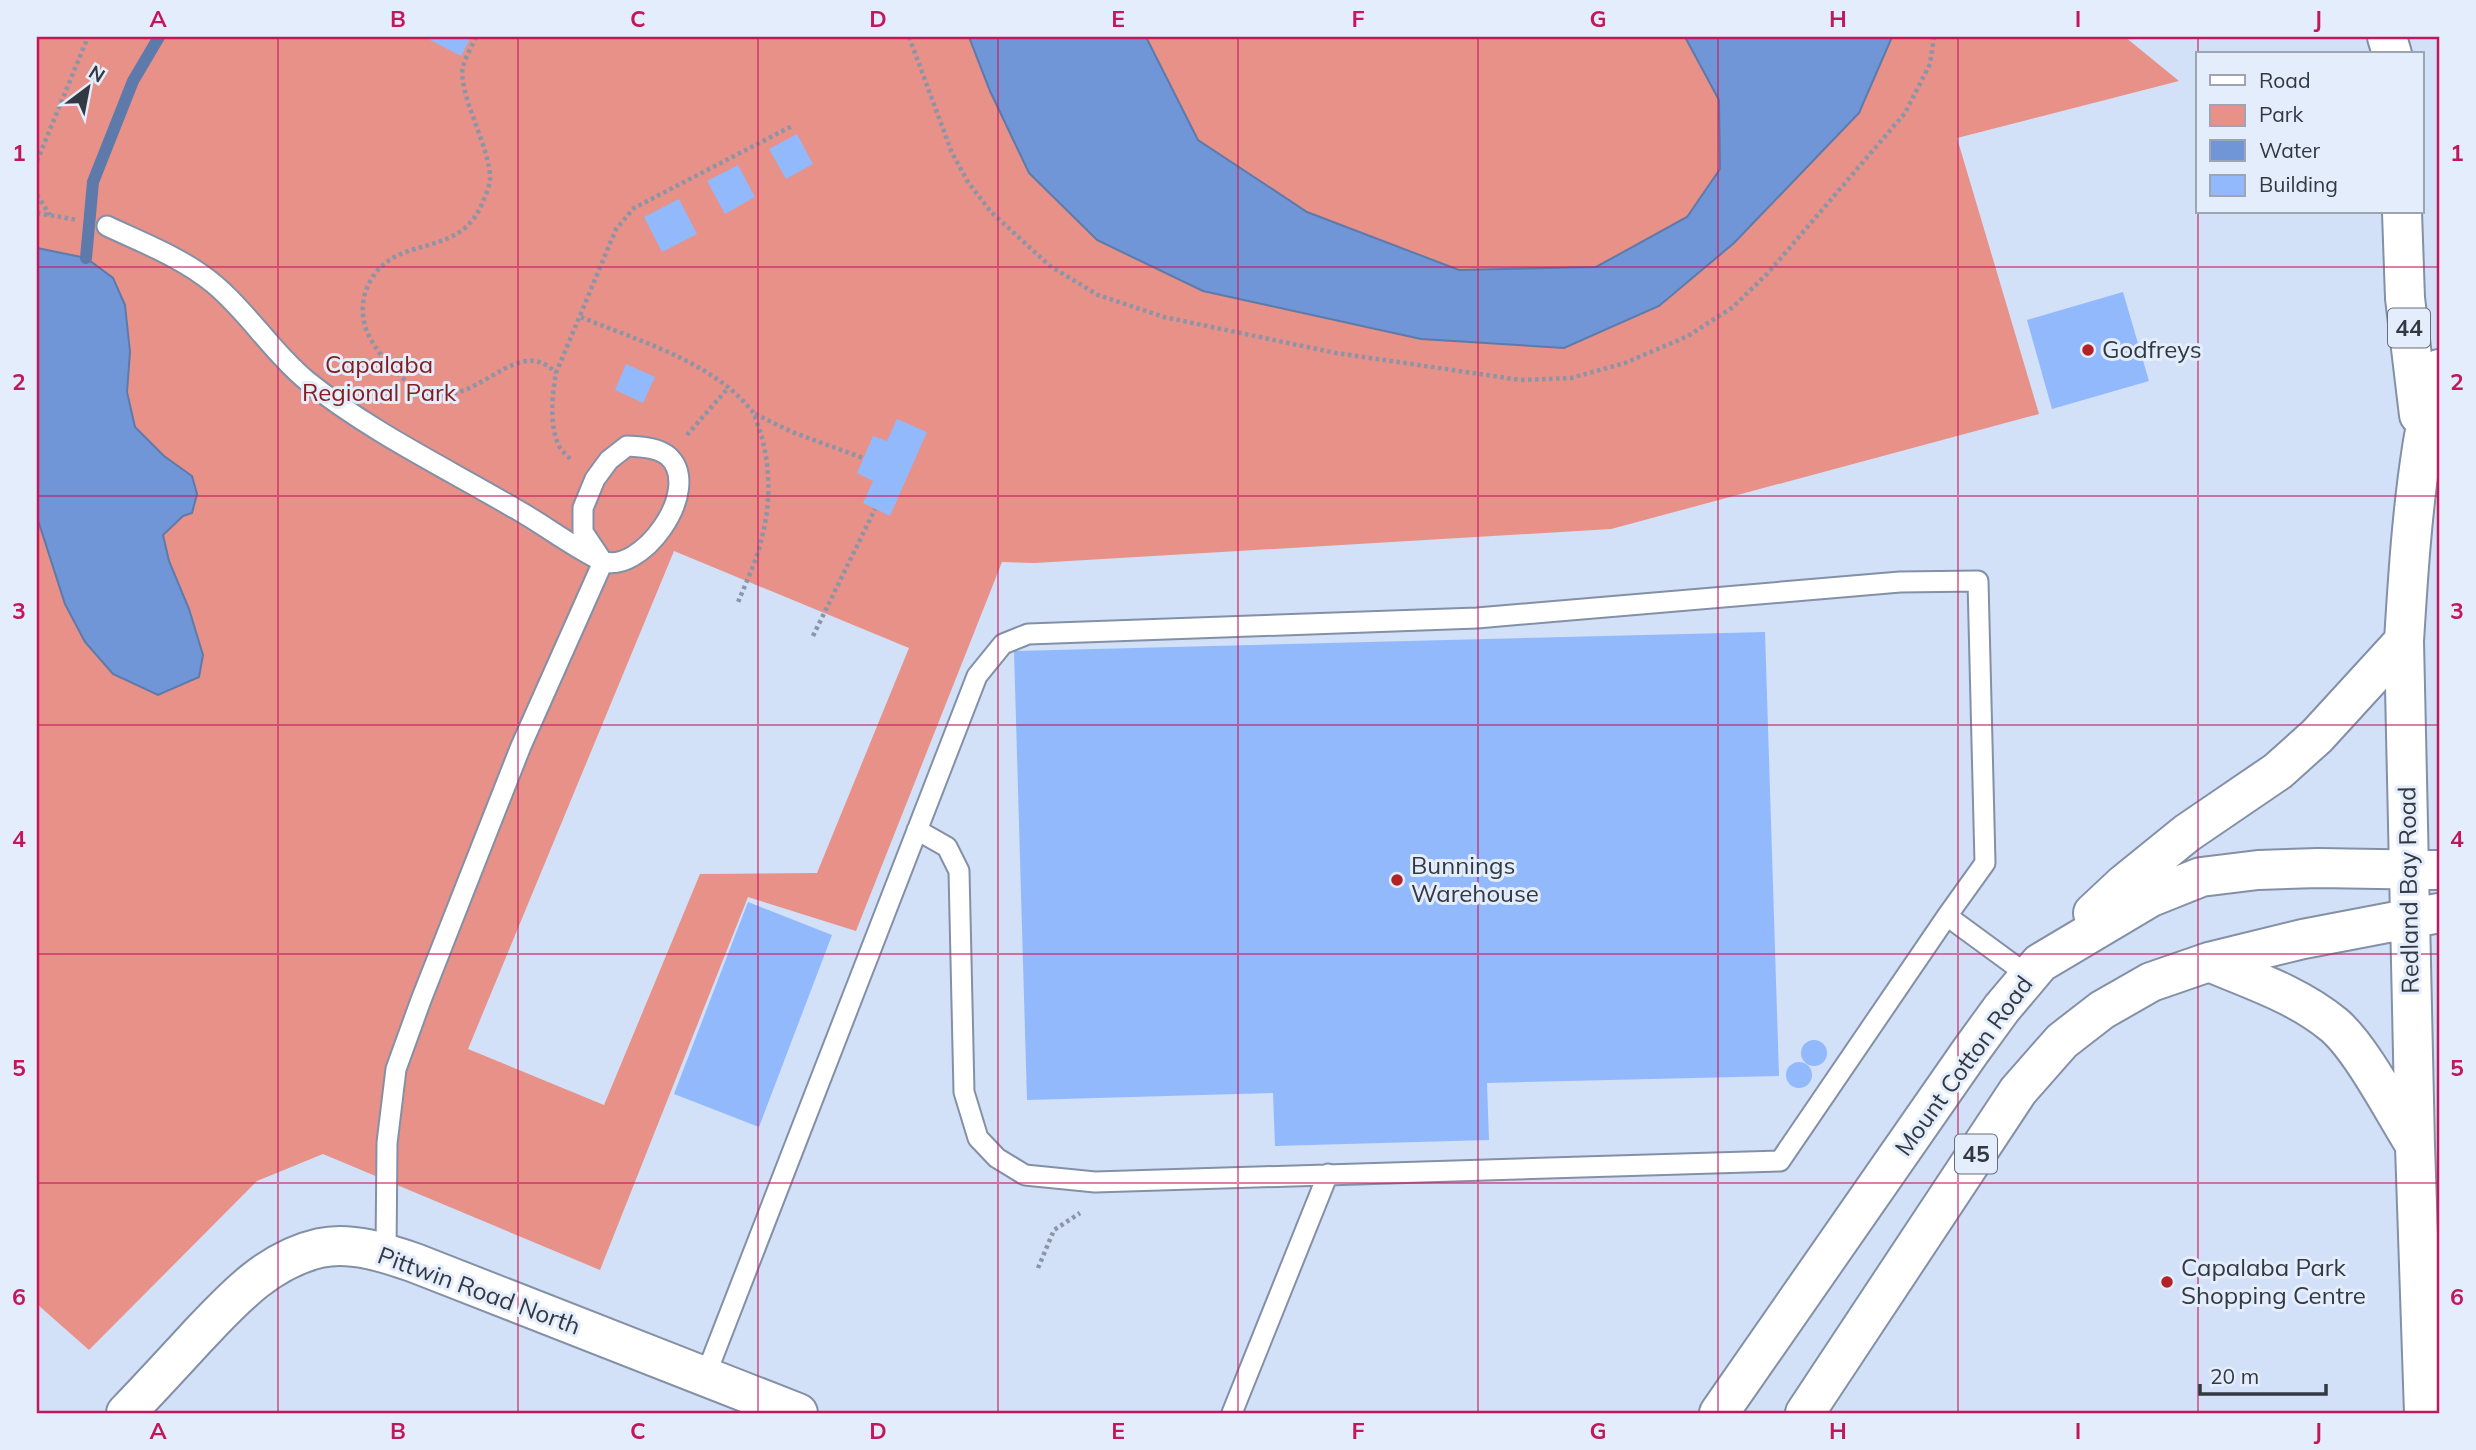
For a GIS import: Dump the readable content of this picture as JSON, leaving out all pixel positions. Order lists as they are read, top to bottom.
{
  "streets": {
    "main road": [
      "44",
      "Redland Bay Road",
      "Mount Cotton Road",
      "45",
      "Pittwin Road North"
    ]
  },
  "crossings": [
    ["44", "Redland Bay Road"],
    ["Redland Bay Road", "Mount Cotton Road"],
    ["Redland Bay Road", "45"]
  ],
  "parks": ["Capalaba Regional Park"],
  "places": ["Godfreys", "Bunnings Warehouse", "Capalaba Park Shopping Centre"],
  "legend": [
    "Road",
    "Park",
    "Water",
    "Building"
  ],
  "scale_bar": "20 m",
  "north": "top right",
  "grid": {
    "columns": [
      "A",
      "B",
      "C",
      "D",
      "E",
      "F",
      "G",
      "H",
      "I",
      "J"
    ],
    "rows": [
      "1",
      "2",
      "3",
      "4",
      "5",
      "6"
    ]
  }
}
